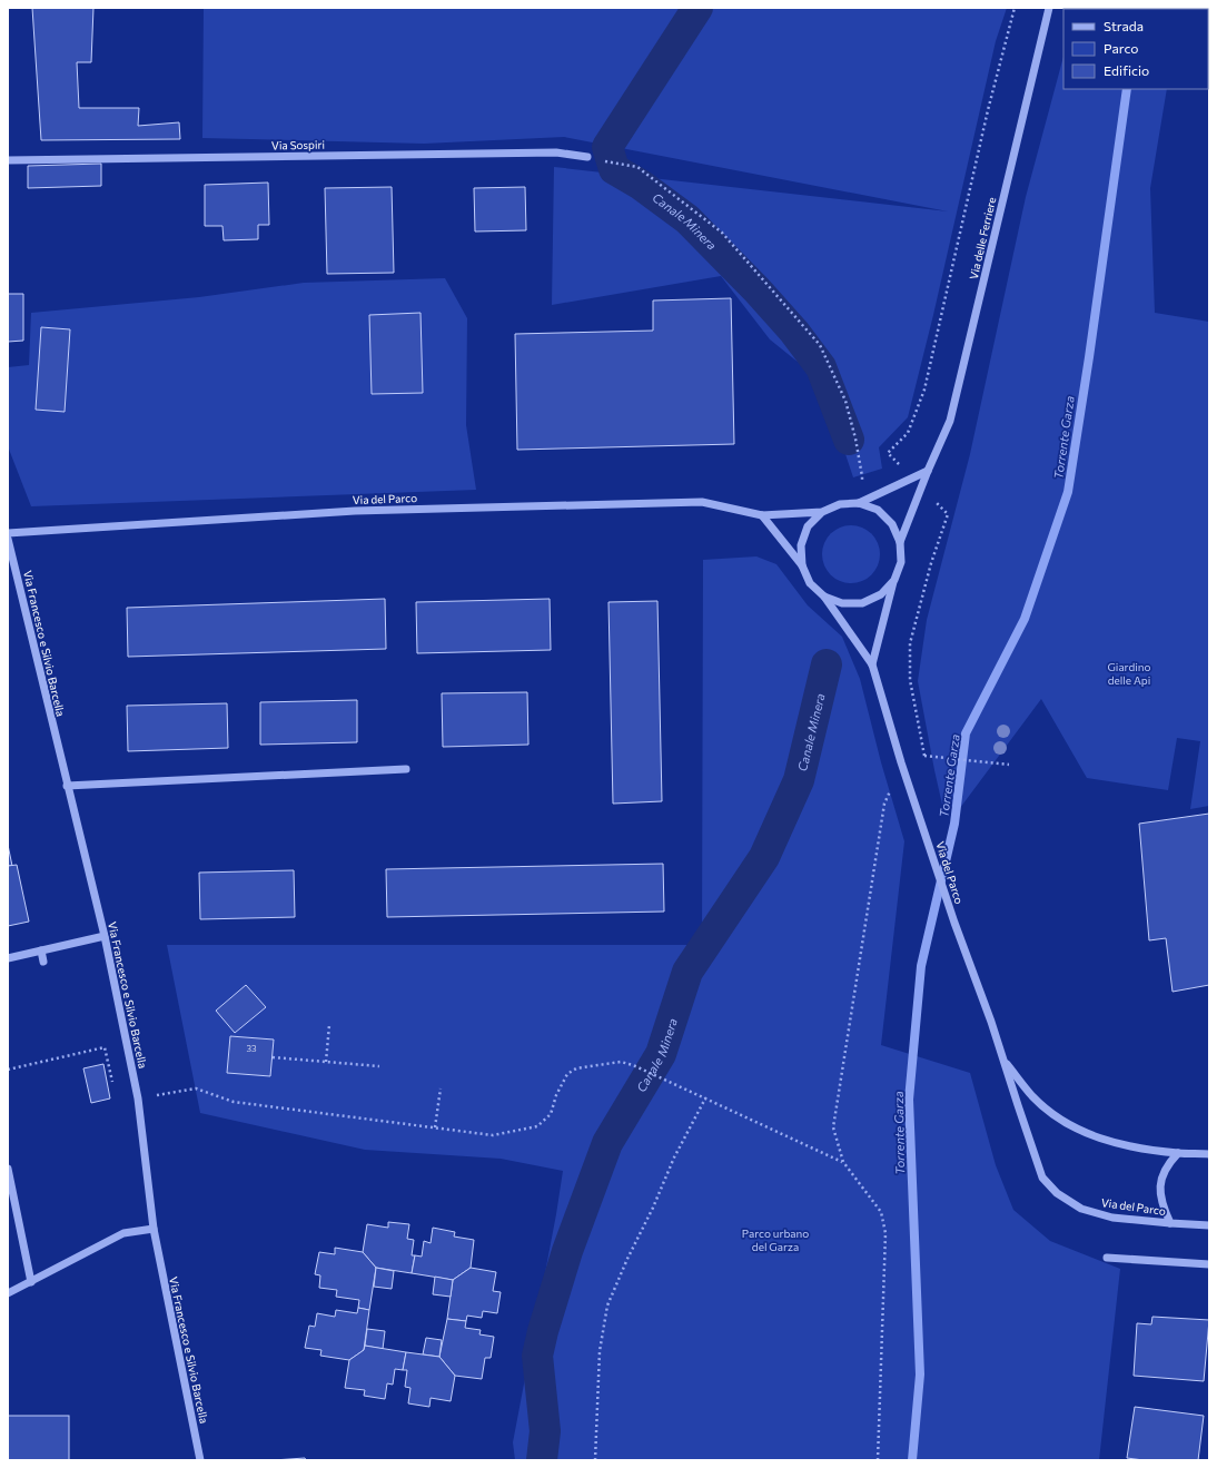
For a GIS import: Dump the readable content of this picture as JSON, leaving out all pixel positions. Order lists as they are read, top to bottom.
{
  "streets": {
    "street": [
      "Via Sospiri",
      "Via delle Ferriere",
      "Via del Parco",
      "Via Francesco e Silvio Barcella"
    ]
  },
  "crossings": [
    ["Via delle Ferriere", "Via del Parco"]
  ],
  "water": ["Canale Minera", "Torrente Garza"],
  "parks": ["Giardino delle Api", "Parco urbano del Garza"],
  "house_numbers": ["33"],
  "legend": ["Strada", "Parco", "Edificio"]
}
